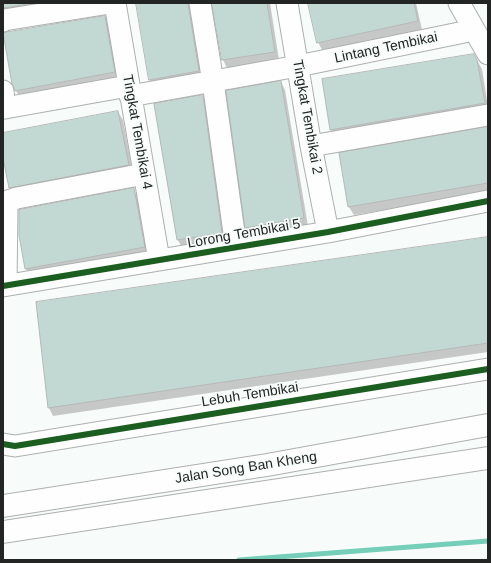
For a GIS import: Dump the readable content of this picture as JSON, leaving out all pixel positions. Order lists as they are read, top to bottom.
{
  "streets": {
    "main road": ["Jalan Song Ban Kheng"],
    "street": [
      "Lintang Tembikai",
      "Tingkat Tembikai 2",
      "Tingkat Tembikai 4",
      "Lorong Tembikai 5",
      "Lebuh Tembikai"
    ]
  },
  "crossings": [
    ["Lintang Tembikai", "Tingkat Tembikai 2"],
    ["Lintang Tembikai", "Tingkat Tembikai 4"],
    ["Tingkat Tembikai 2", "Lorong Tembikai 5"],
    ["Tingkat Tembikai 4", "Lorong Tembikai 5"]
  ]
}
